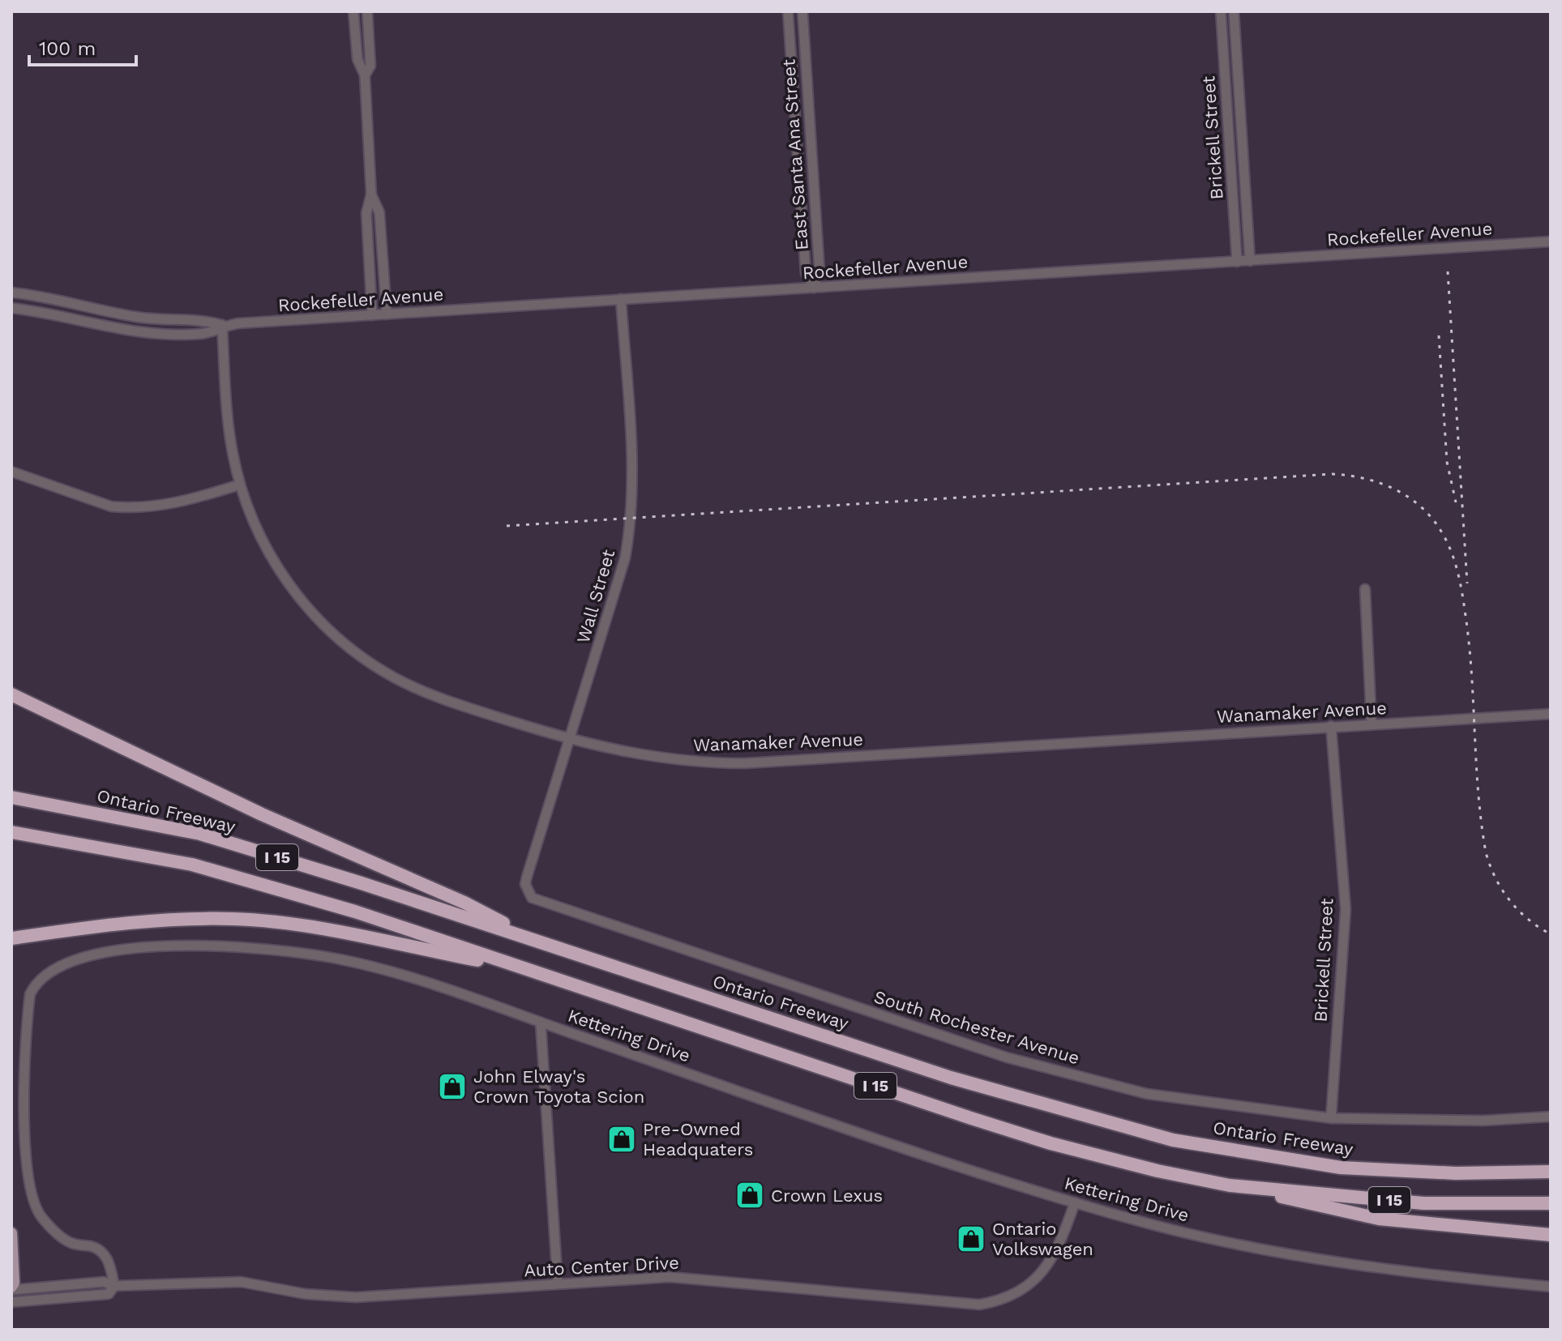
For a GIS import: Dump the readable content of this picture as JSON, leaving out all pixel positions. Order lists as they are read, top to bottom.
{
  "streets": {
    "highway": ["Ontario Freeway", "I 15"],
    "street": [
      "Brickell Street",
      "East Santa Ana Street",
      "Rockefeller Avenue",
      "Wall Street",
      "Wanamaker Avenue",
      "South Rochester Avenue",
      "Kettering Drive",
      "Auto Center Drive"
    ]
  },
  "crossings": [
    ["Brickell Street", "Rockefeller Avenue"],
    ["Brickell Street", "Wanamaker Avenue"],
    ["Brickell Street", "South Rochester Avenue"],
    ["East Santa Ana Street", "Rockefeller Avenue"],
    ["Rockefeller Avenue", "Wall Street"],
    ["Rockefeller Avenue", "Wanamaker Avenue"],
    ["Wall Street", "Wanamaker Avenue"],
    ["Wall Street", "South Rochester Avenue"],
    ["Kettering Drive", "Auto Center Drive"]
  ],
  "places": {
    "shop": [
      "John Elway's Crown Toyota Scion",
      "Pre-Owned Headquaters",
      "Crown Lexus",
      "Ontario Volkswagen"
    ]
  },
  "scale_bar": "100 m"
}
